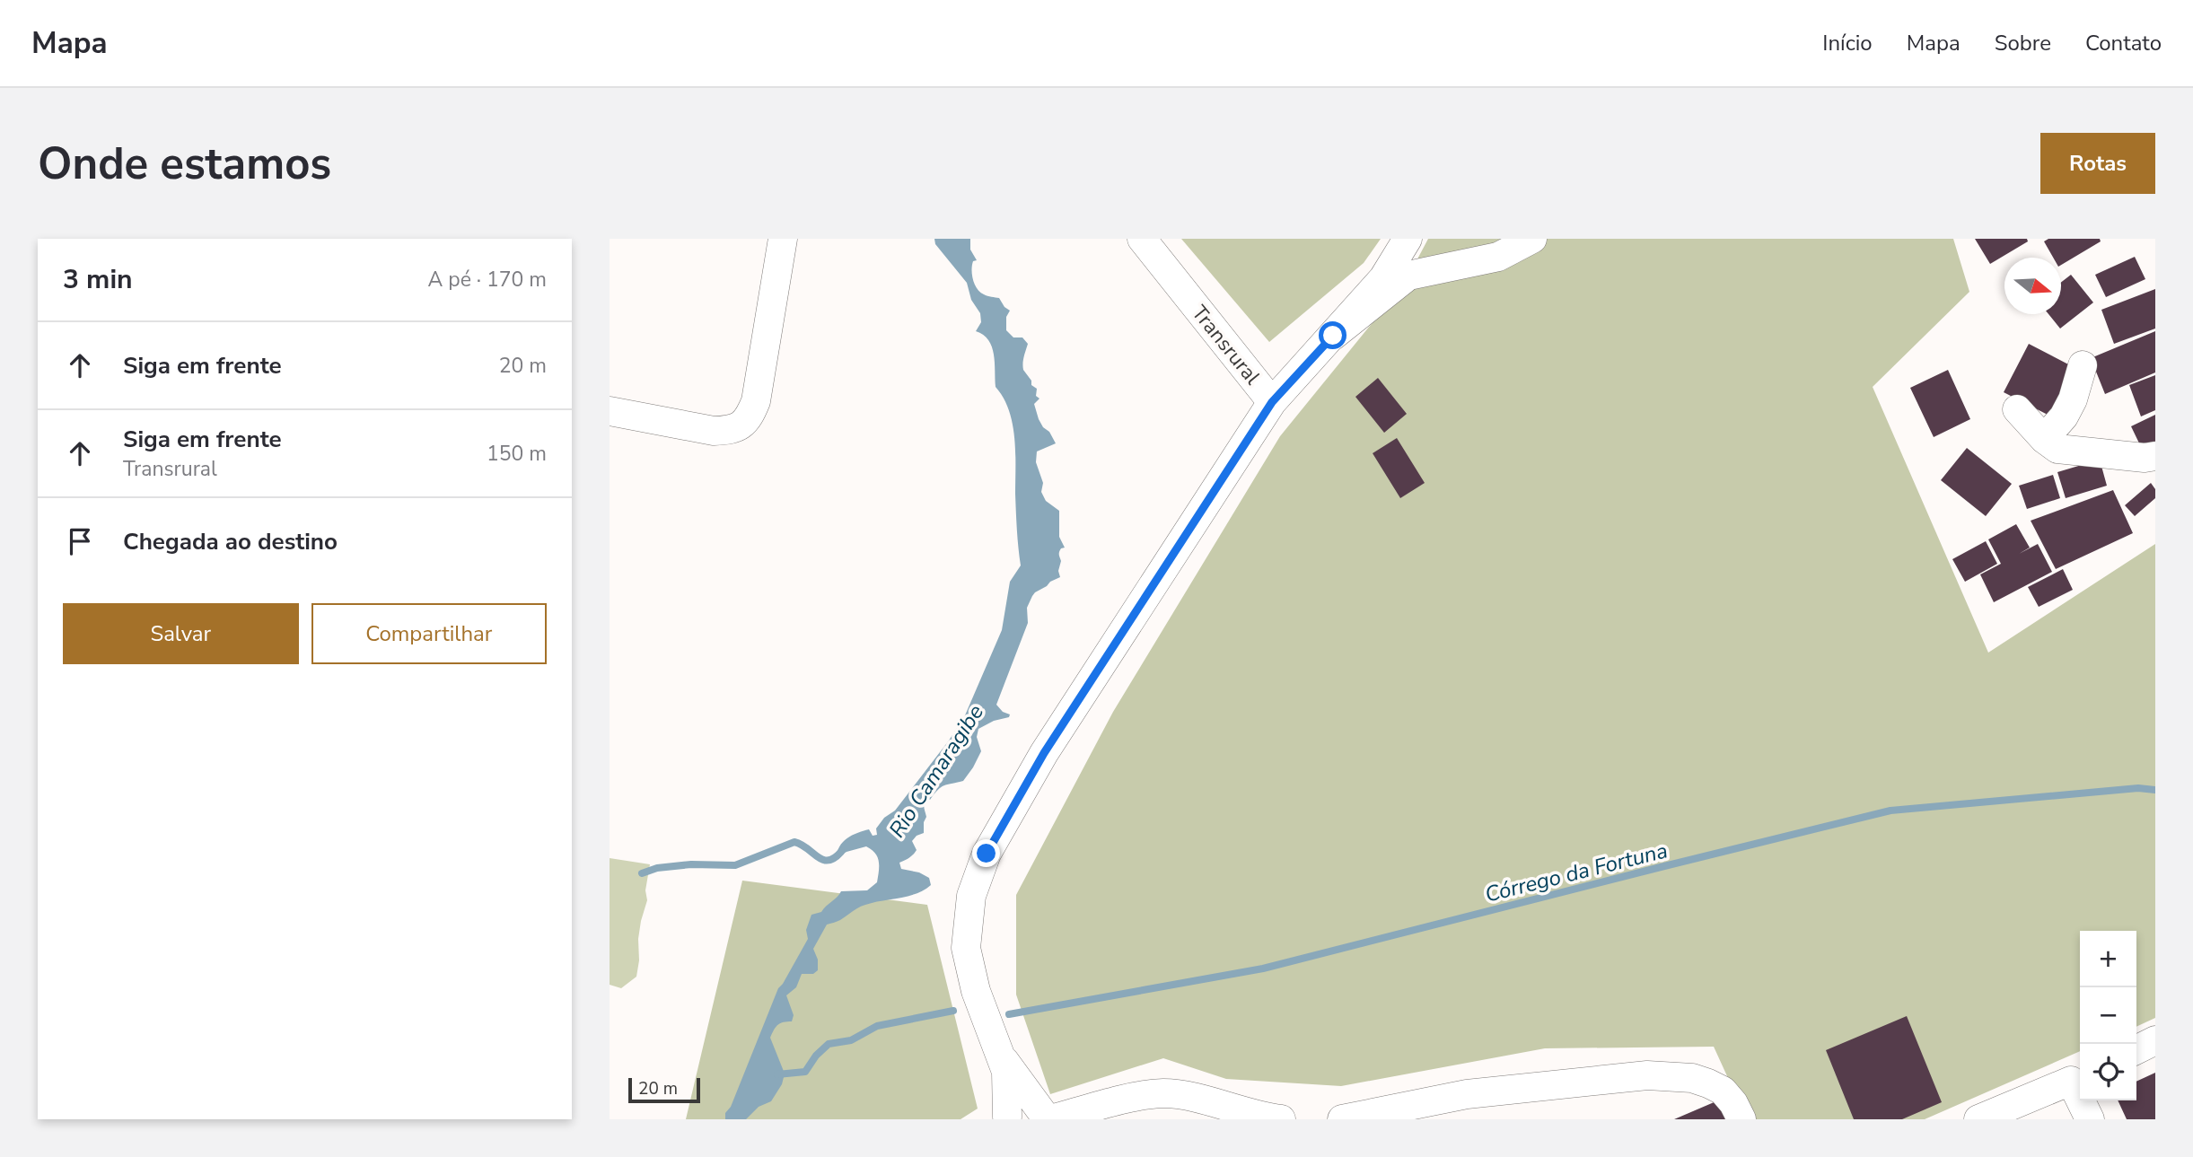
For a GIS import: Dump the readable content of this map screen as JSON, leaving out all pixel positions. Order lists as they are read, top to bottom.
{
  "streets": {
    "street": ["Transrural"]
  },
  "water": ["Rio Camaragibe", "Córrego da Fortuna"],
  "scale_bar": "20 m",
  "north": "right",
  "page": {
    "header": "Mapa",
    "nav": [
      "Início",
      "Mapa",
      "Sobre",
      "Contato"
    ],
    "buttons": [
      "Rotas",
      ["Salvar", "Compartilhar"]
    ],
    "title": "Onde estamos",
    "heading": ["3 min", "A pé · 170 m"],
    "list": [
      ["Siga em frente", "20 m"],
      ["Siga em frente", "Transrural", "150 m"],
      "Chegada ao destino"
    ],
    "map_buttons": ["+", "−"],
    "scale": "20 m"
  }
}
